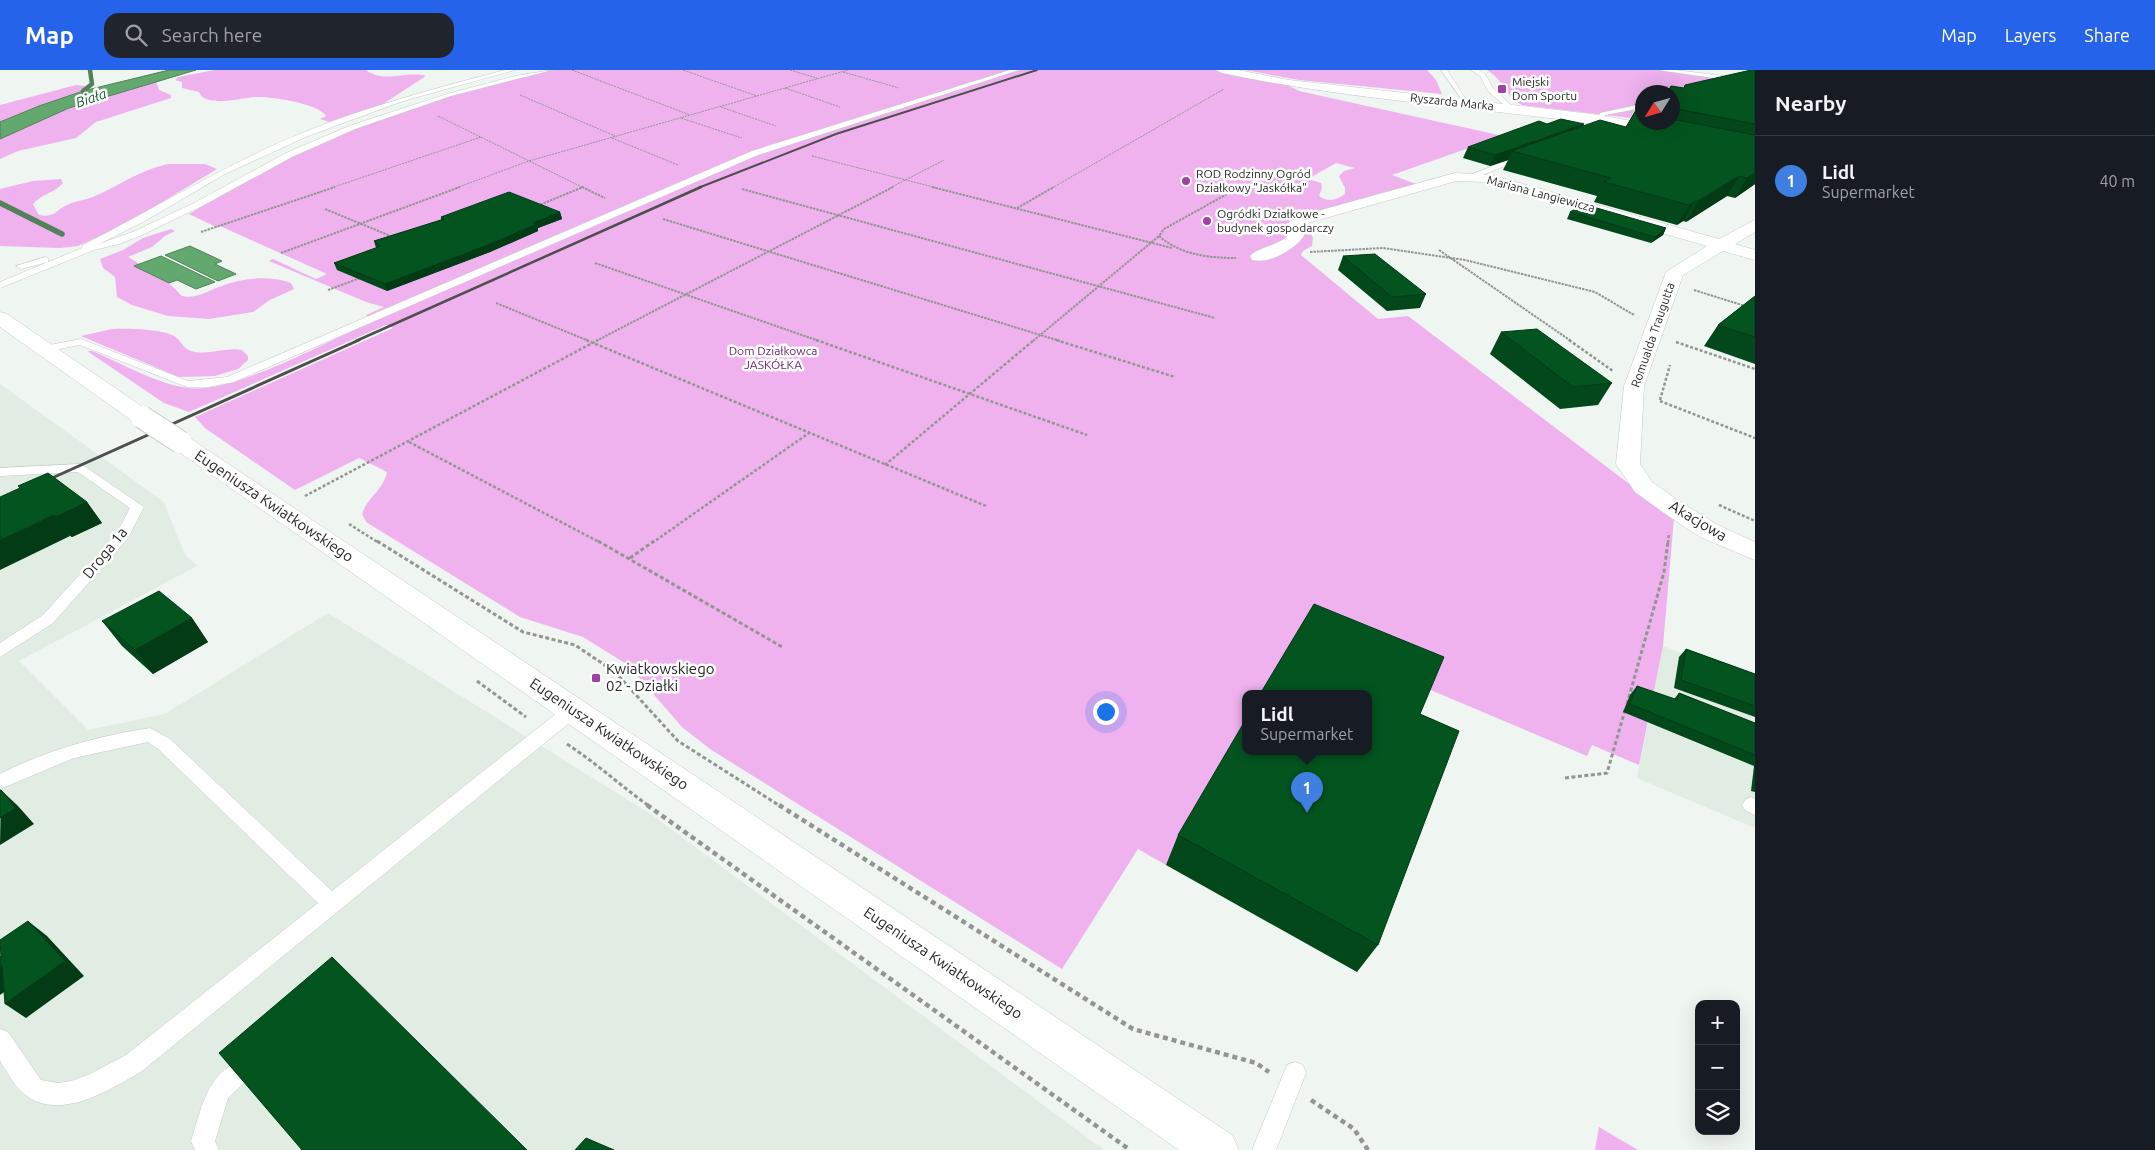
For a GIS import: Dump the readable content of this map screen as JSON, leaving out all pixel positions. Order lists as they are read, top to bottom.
{
  "streets": {
    "street": [
      "Ryszarda Marka",
      "Mariana Langiewicza",
      "Romualda Traugutta",
      "Eugeniusza Kwiatkowskiego",
      "Akacjowa"
    ],
    "lane": ["Droga 1a"]
  },
  "crossings": [
    ["Mariana Langiewicza", "Romualda Traugutta"],
    ["Romualda Traugutta", "Akacjowa"]
  ],
  "water": ["Biała"],
  "parks": ["Dom Działkowca JASKÓŁKA"],
  "places": {
    "transit": ["Miejski Dom Sportu", "Kwiatkowskiego 02 - Działki"],
    "other": ["ROD Rodzinny Ogród Działkowy \"Jaskółka\"", "Ogródki Działkowe - budynek gospodarczy"]
  },
  "north": "bottom left",
  "page": {
    "header": "Map",
    "search": "Search here",
    "nav": ["Map", "Layers", "Share"],
    "heading": "Nearby",
    "list": [
      {
        "mark": "1",
        "name": "Lidl",
        "note": "Supermarket",
        "value": "40 m"
      }
    ],
    "popup": ["Lidl", "Supermarket"],
    "pins": "1",
    "map_buttons": ["+", "−"]
  }
}
